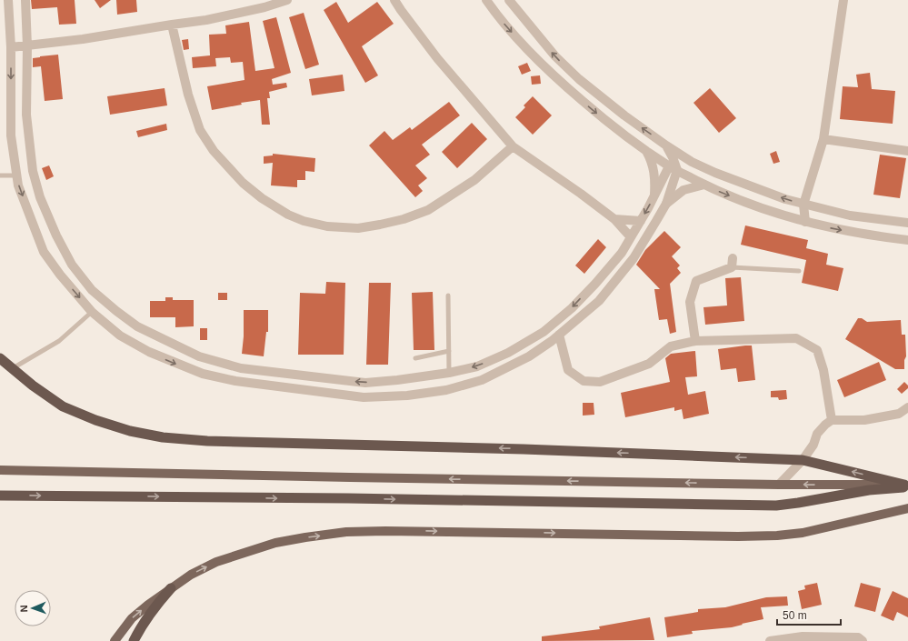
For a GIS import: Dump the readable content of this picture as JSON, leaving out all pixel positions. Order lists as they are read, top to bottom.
{
  "scale_bar": "50 m",
  "north": "left"
}
